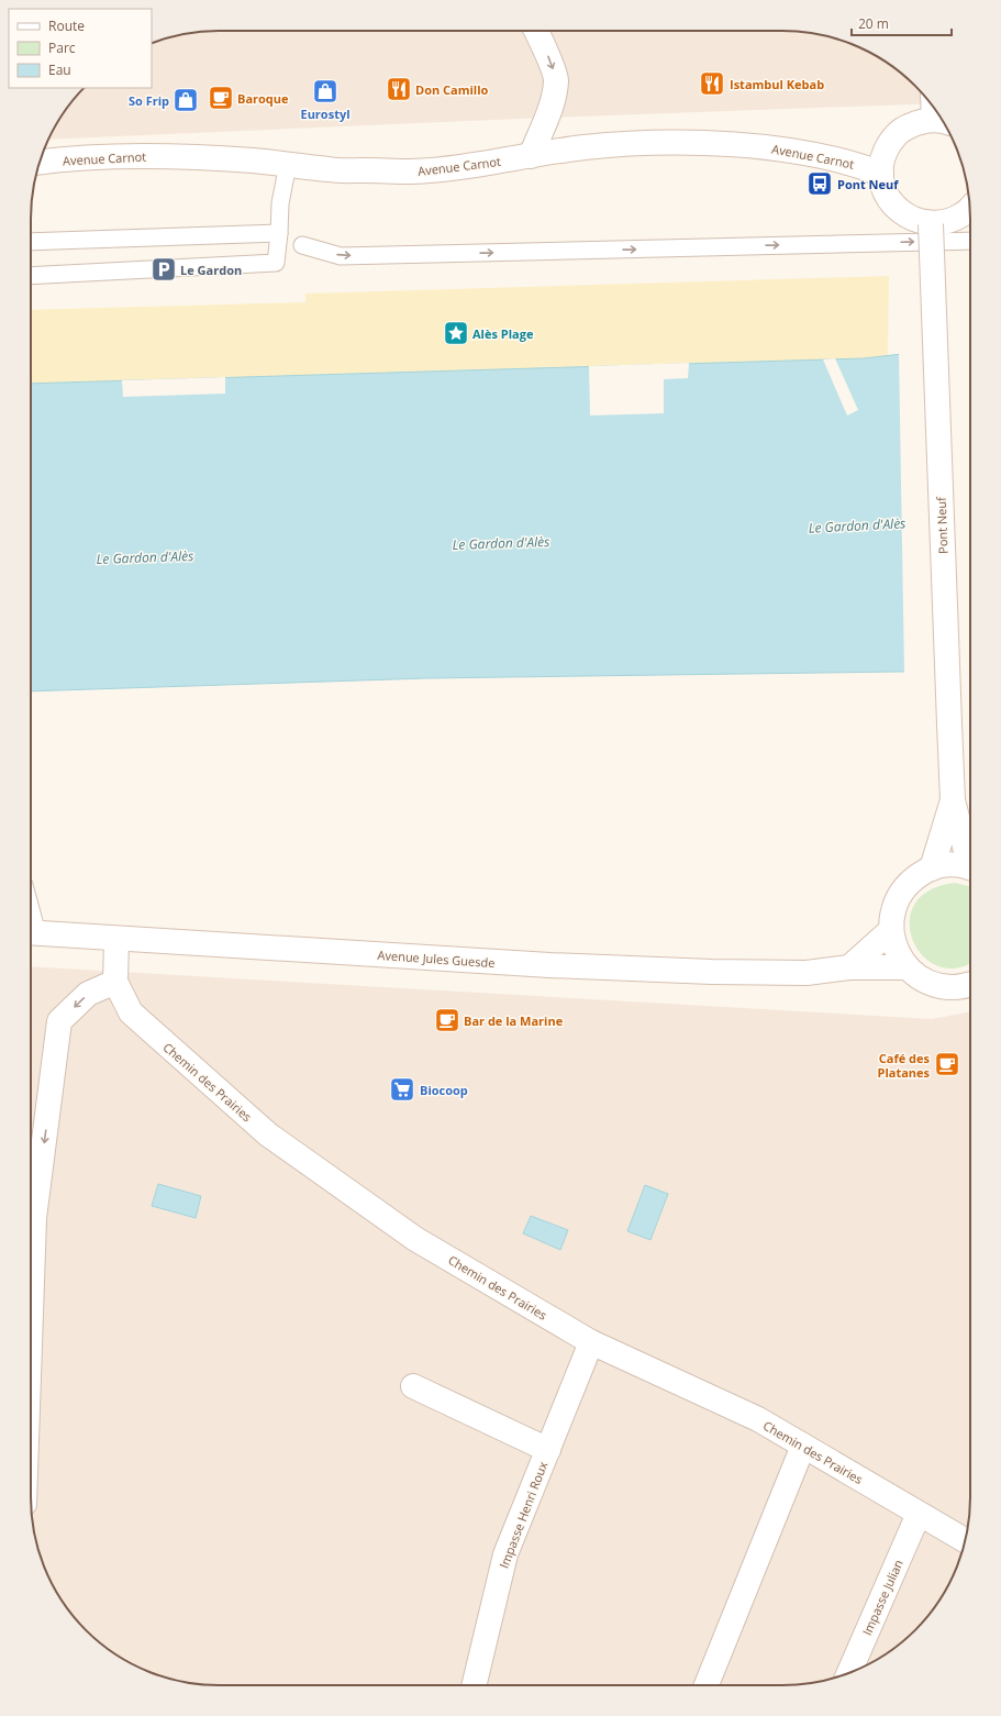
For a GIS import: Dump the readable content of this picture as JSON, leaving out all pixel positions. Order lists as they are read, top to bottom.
{
  "streets": {
    "main road": [
      "Avenue Carnot",
      "Pont Neuf",
      "Avenue Jules Guesde",
      "Chemin des Prairies",
      "Impasse Henri Roux",
      "Impasse Julian"
    ]
  },
  "crossings": [
    ["Avenue Jules Guesde", "Chemin des Prairies"],
    ["Chemin des Prairies", "Impasse Henri Roux"],
    ["Chemin des Prairies", "Impasse Julian"]
  ],
  "water": ["Le Gardon d'Alès"],
  "places": {
    "restaurant": ["Istambul Kebab", "Don Camillo"],
    "shop": ["Eurostyl", "So Frip"],
    "cafe": ["Baroque", "Bar de la Marine", "Café des Platanes"],
    "bus stop": ["Pont Neuf"],
    "parking": ["Le Gardon"],
    "place": ["Alès Plage"],
    "supermarket": ["Biocoop"]
  },
  "legend": ["Route", "Parc", "Eau"],
  "scale_bar": "20 m"
}
